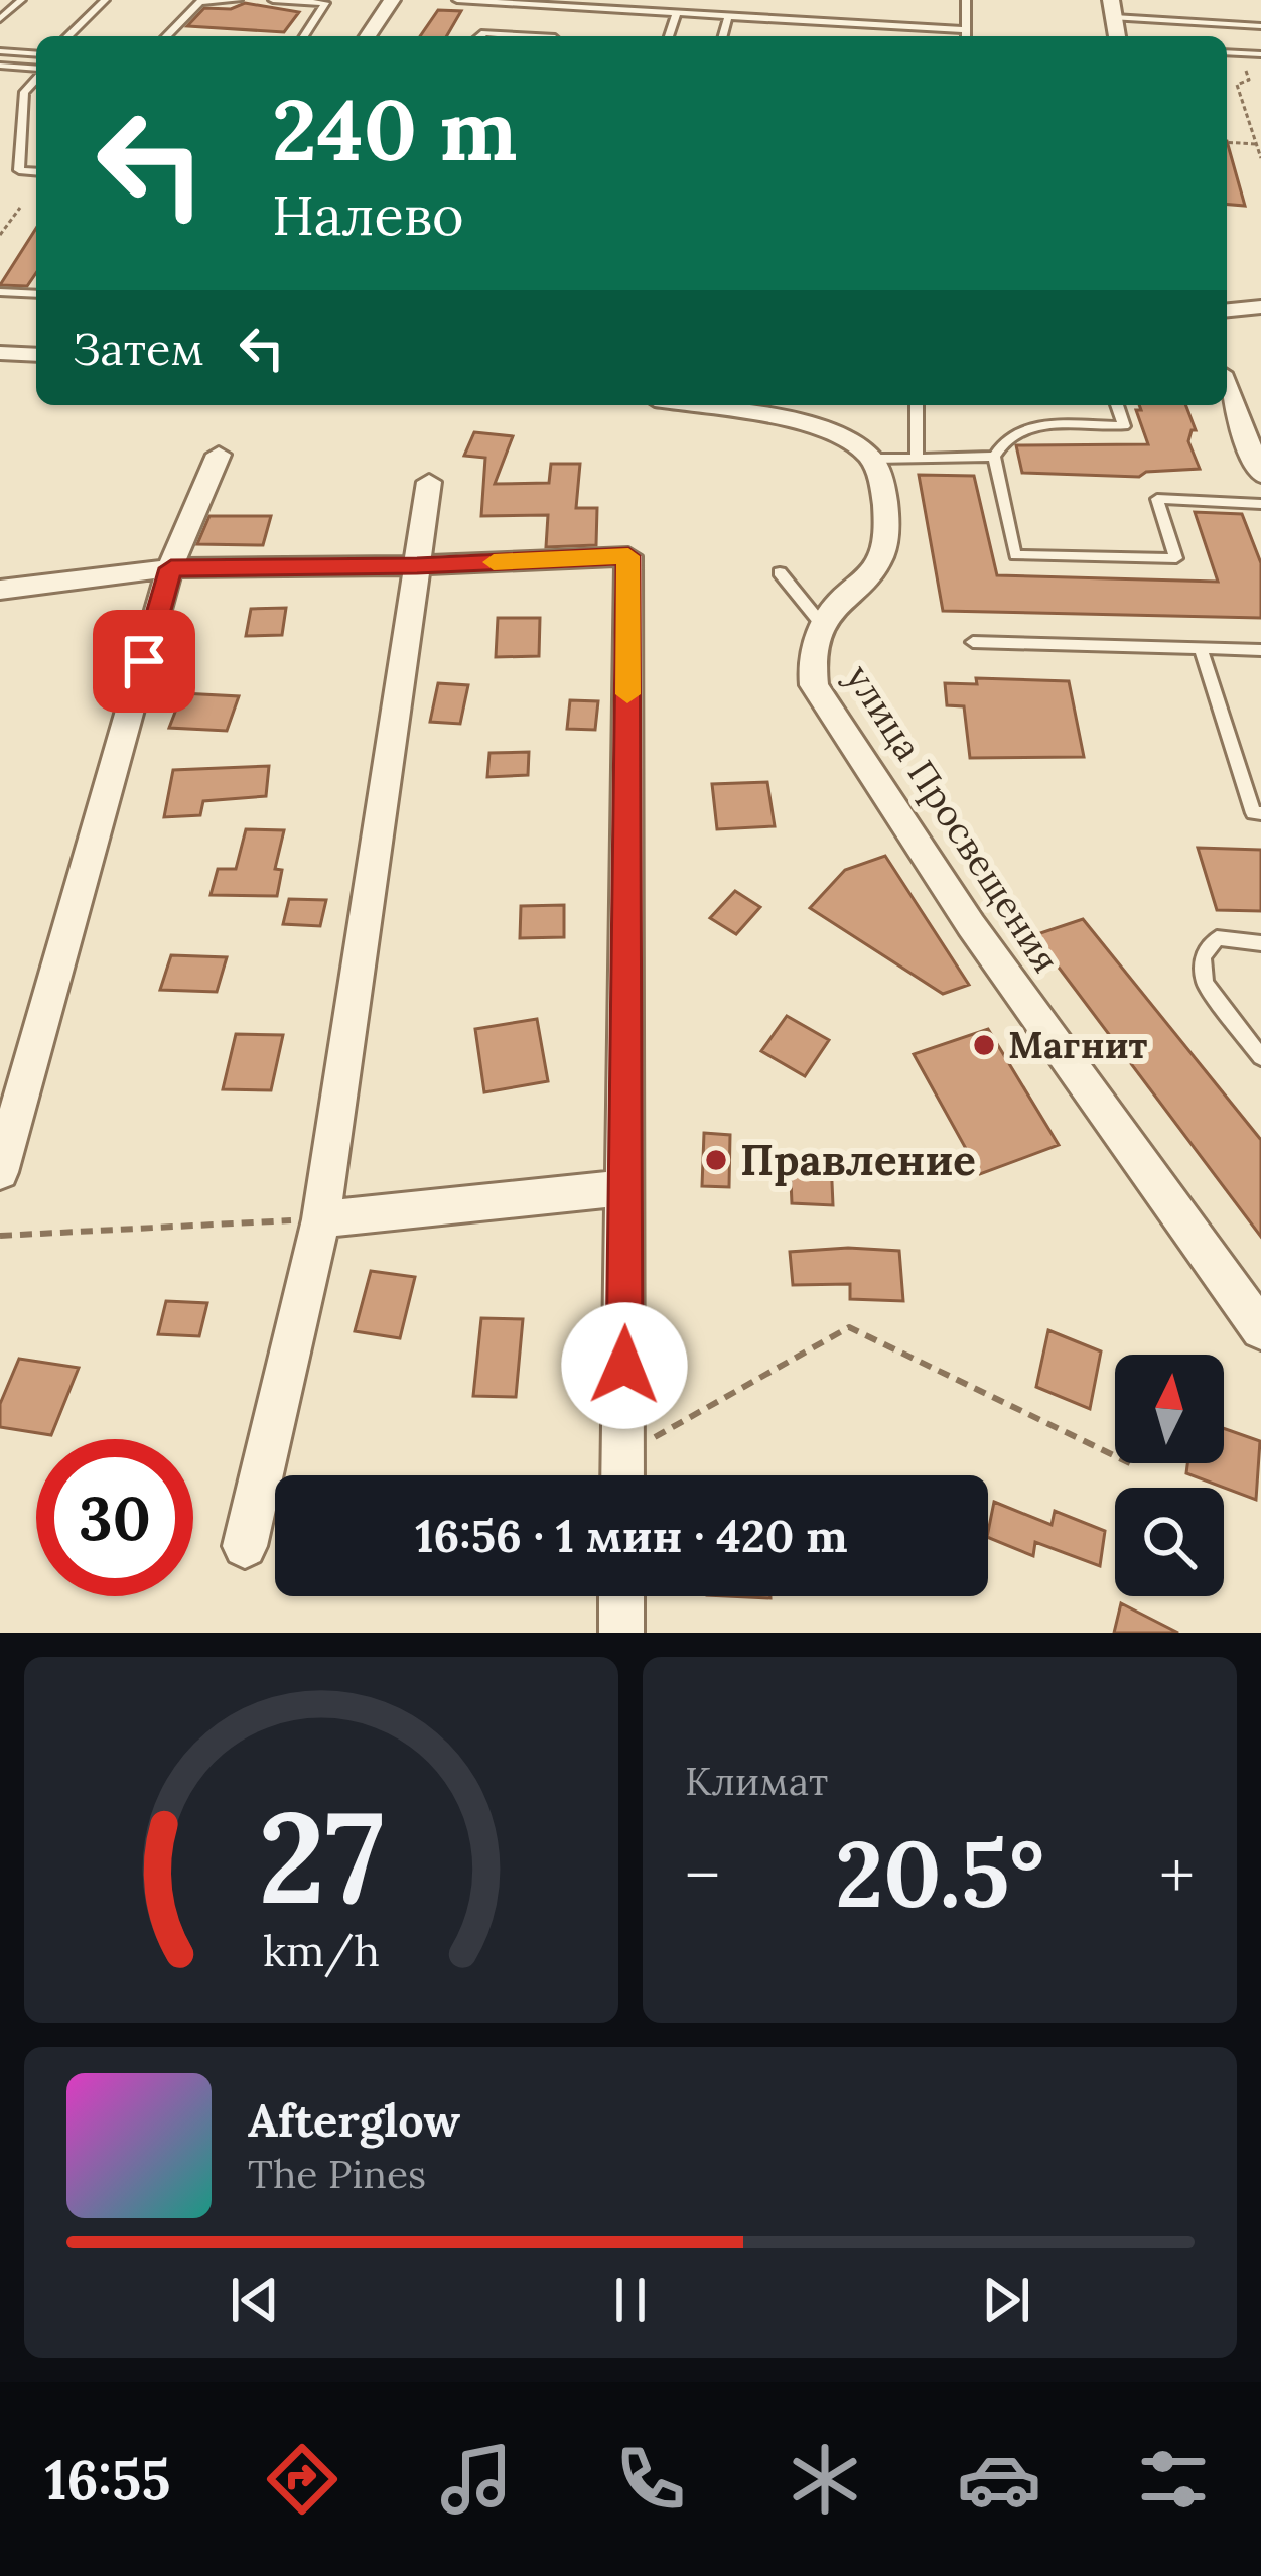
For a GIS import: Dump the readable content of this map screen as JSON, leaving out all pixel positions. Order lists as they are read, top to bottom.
{
  "streets": {
    "street": ["улица Просвещения"]
  },
  "places": ["Магнит", "Правление"],
  "north": "top",
  "page": {
    "turn": ["240 m", "Налево"],
    "then": "Затем",
    "limit": "30",
    "trip": "16:56 · 1 мин · 420 m",
    "tile": "Климат",
    "heat": ["−", "20.5°", "+"],
    "song": ["Afterglow", "The Pines"],
    "tabs": "16:55",
    "gauge": ["27", "km/h"]
  }
}
